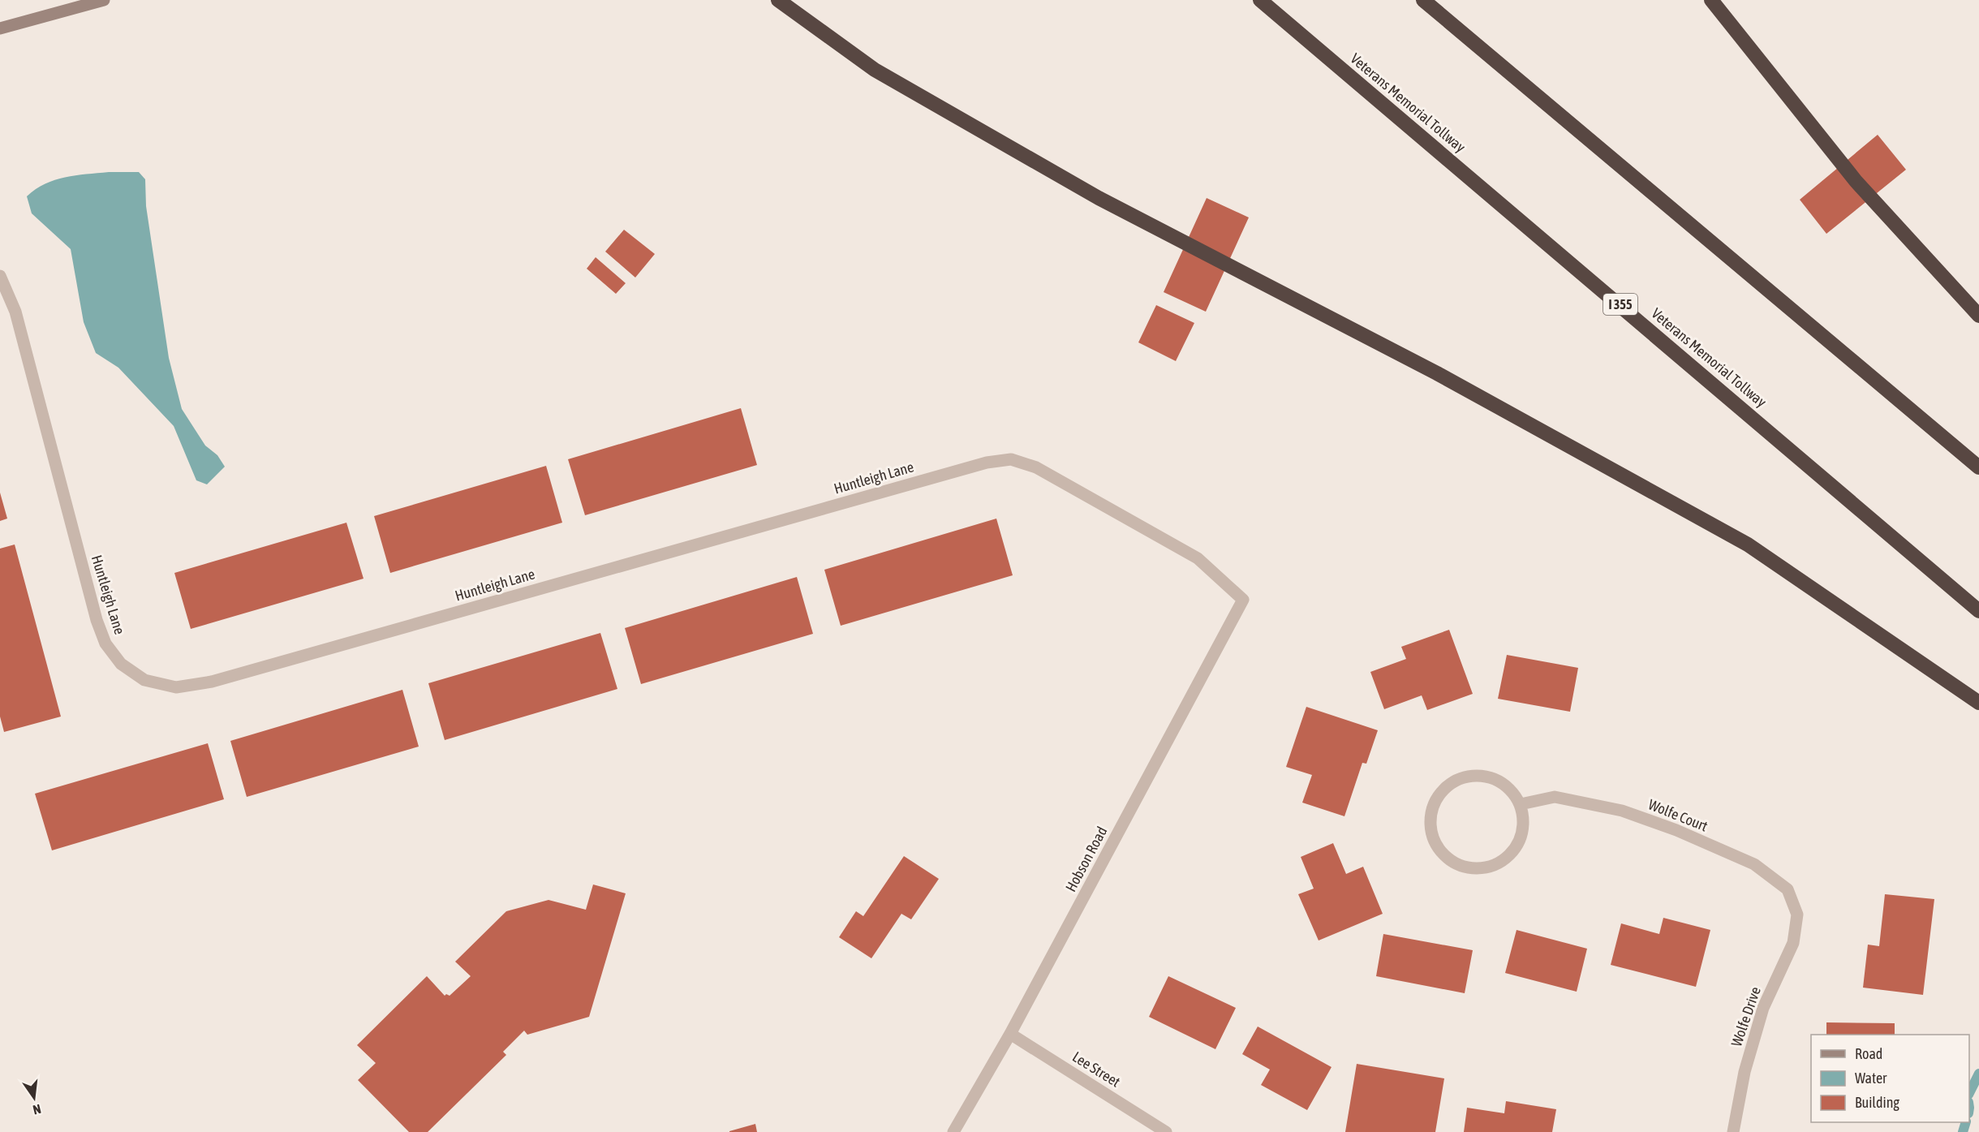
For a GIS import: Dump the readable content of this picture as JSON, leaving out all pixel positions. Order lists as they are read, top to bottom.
{
  "streets": {
    "highway": ["Veterans Memorial Tollway", "I 355"],
    "street": [
      "Huntleigh Lane",
      "Wolfe Court",
      "Hobson Road",
      "Wolfe Drive",
      "Lee Street"
    ]
  },
  "crossings": [
    ["Huntleigh Lane", "Hobson Road"],
    ["Wolfe Court", "Wolfe Drive"],
    ["Hobson Road", "Lee Street"]
  ],
  "legend": ["Road", "Water", "Building"],
  "north": "bottom"
}
